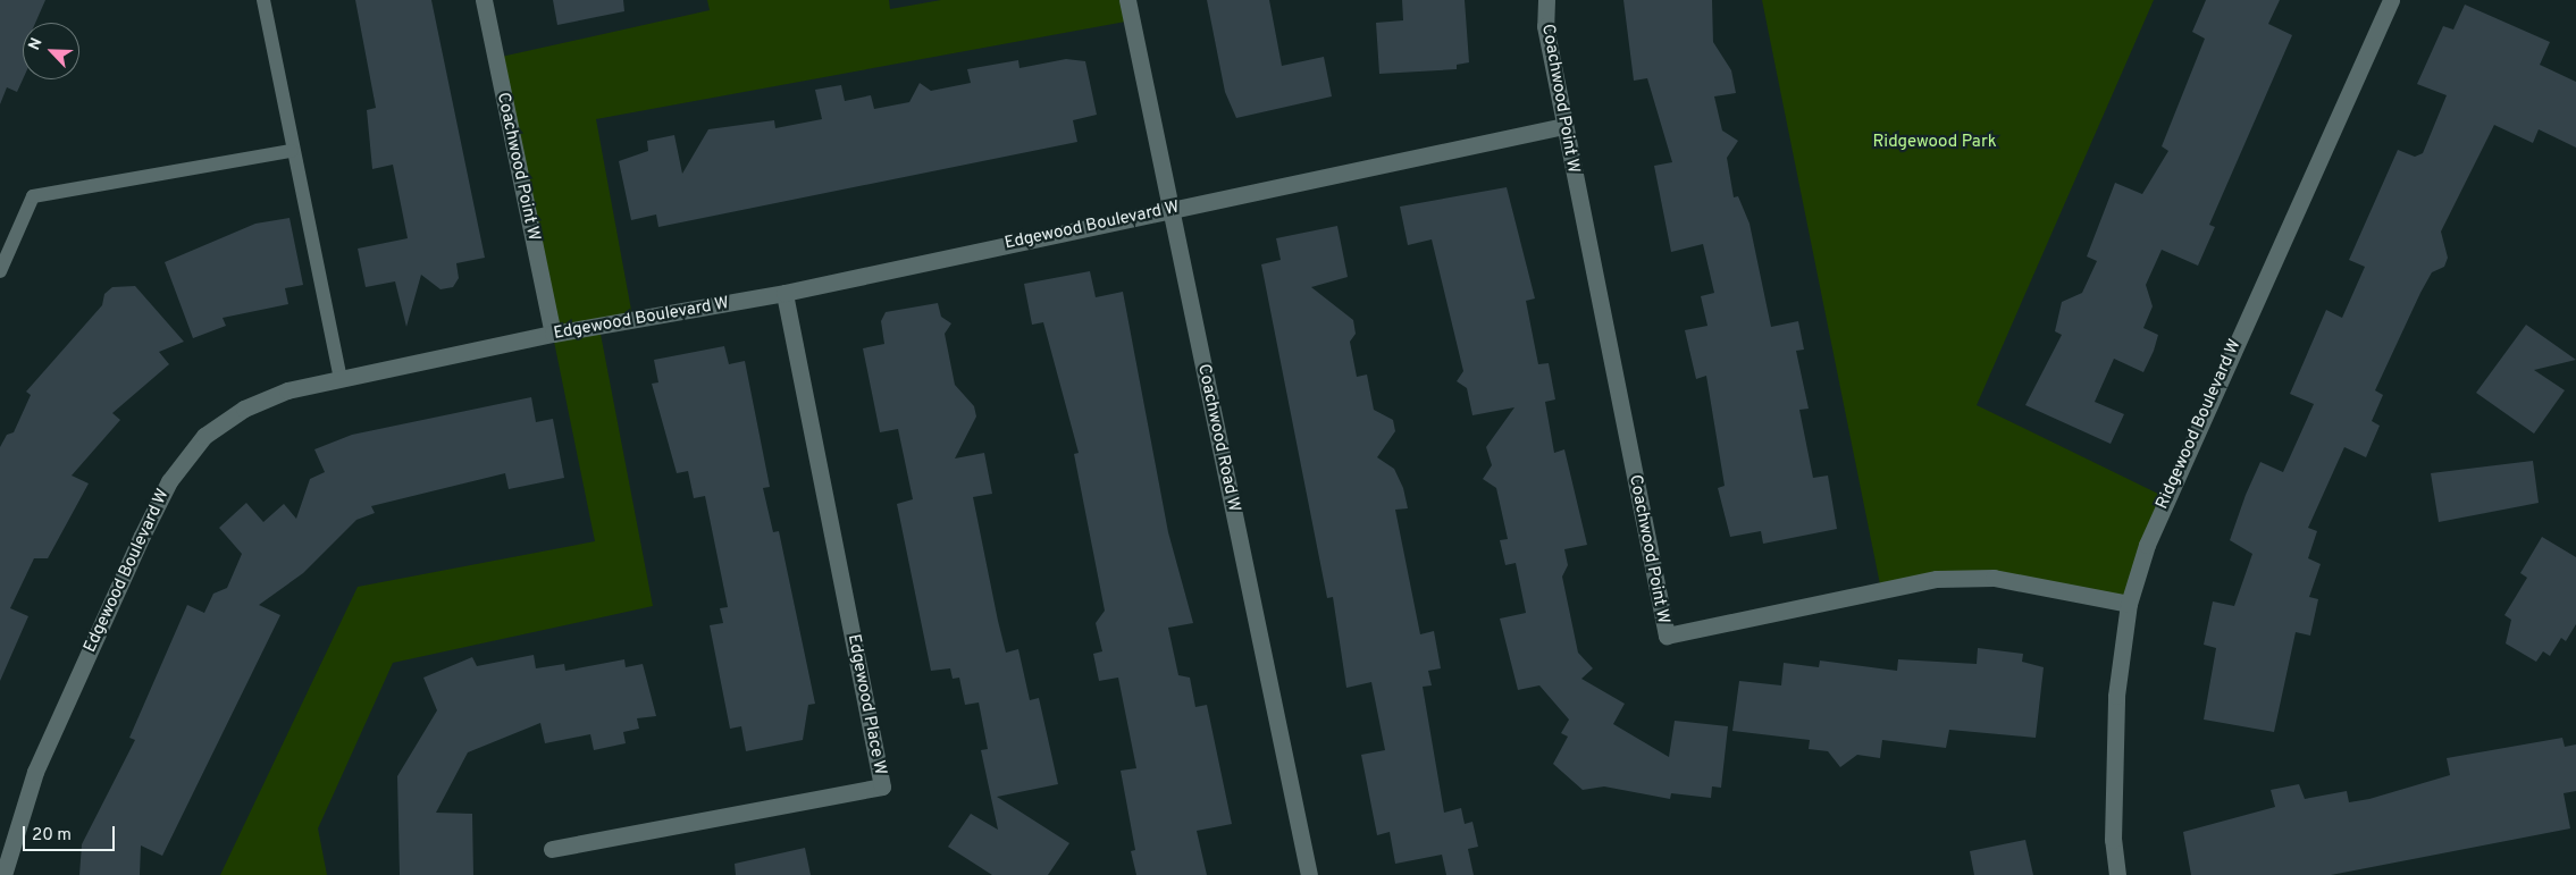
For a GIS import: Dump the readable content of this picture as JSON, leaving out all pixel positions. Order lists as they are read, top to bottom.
{
  "streets": {
    "street": [
      "Coachwood Point W",
      "Edgewood Boulevard W",
      "Ridgewood Boulevard W",
      "Coachwood Road W",
      "Edgewood Place W"
    ]
  },
  "crossings": [
    ["Coachwood Point W", "Edgewood Boulevard W"],
    ["Coachwood Point W", "Ridgewood Boulevard W"],
    ["Edgewood Boulevard W", "Coachwood Road W"],
    ["Edgewood Boulevard W", "Edgewood Place W"]
  ],
  "parks": ["Ridgewood Park"],
  "scale_bar": "20 m",
  "north": "top left"
}
